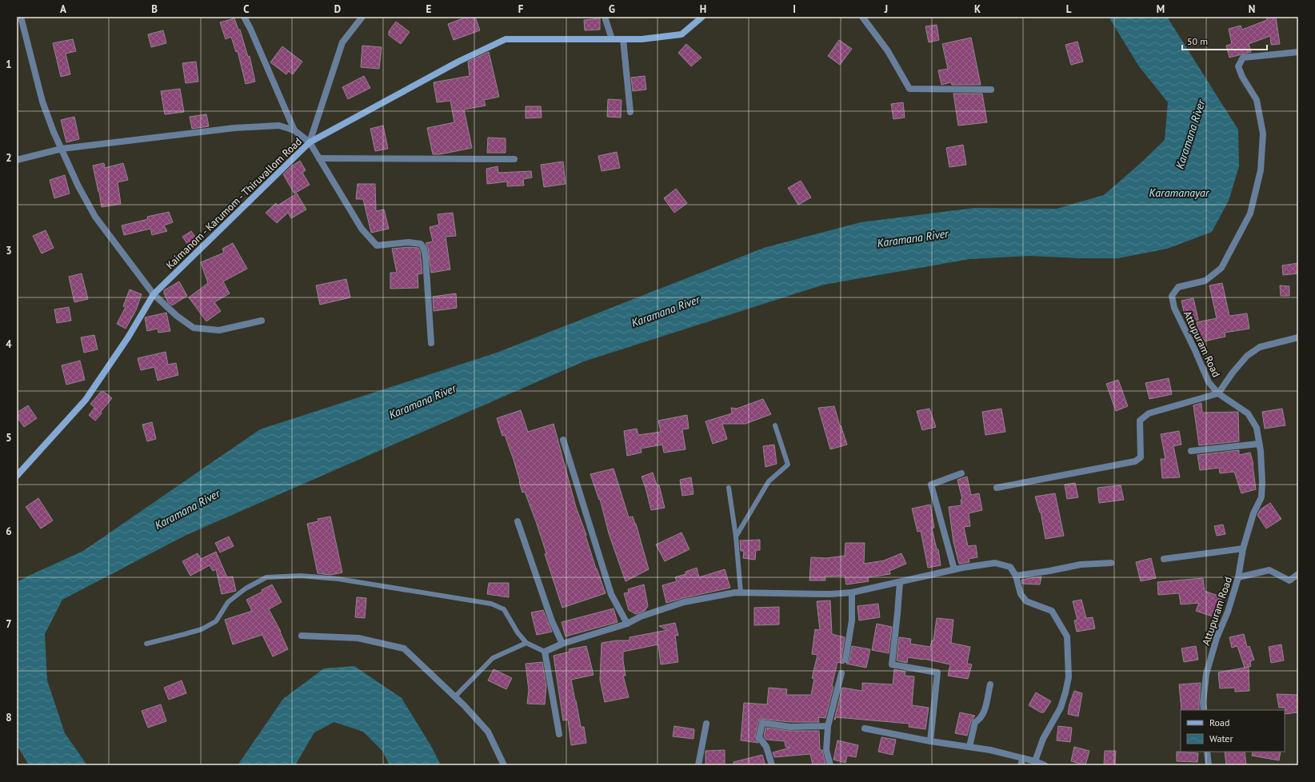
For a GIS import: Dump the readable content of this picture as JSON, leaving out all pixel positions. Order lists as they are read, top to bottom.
{
  "streets": {
    "main road": ["Kaimanom - Karumom - Thiruvallom Road"],
    "street": ["Attupuram Road"]
  },
  "water": ["Karamana River", "Karamanayar"],
  "legend": ["Road", "Water"],
  "scale_bar": "50 m",
  "grid": {
    "columns": [
      "A",
      "B",
      "C",
      "D",
      "E",
      "F",
      "G",
      "H",
      "I",
      "J",
      "K",
      "L",
      "M",
      "N"
    ],
    "rows": [
      "1",
      "2",
      "3",
      "4",
      "5",
      "6",
      "7",
      "8"
    ]
  }
}
